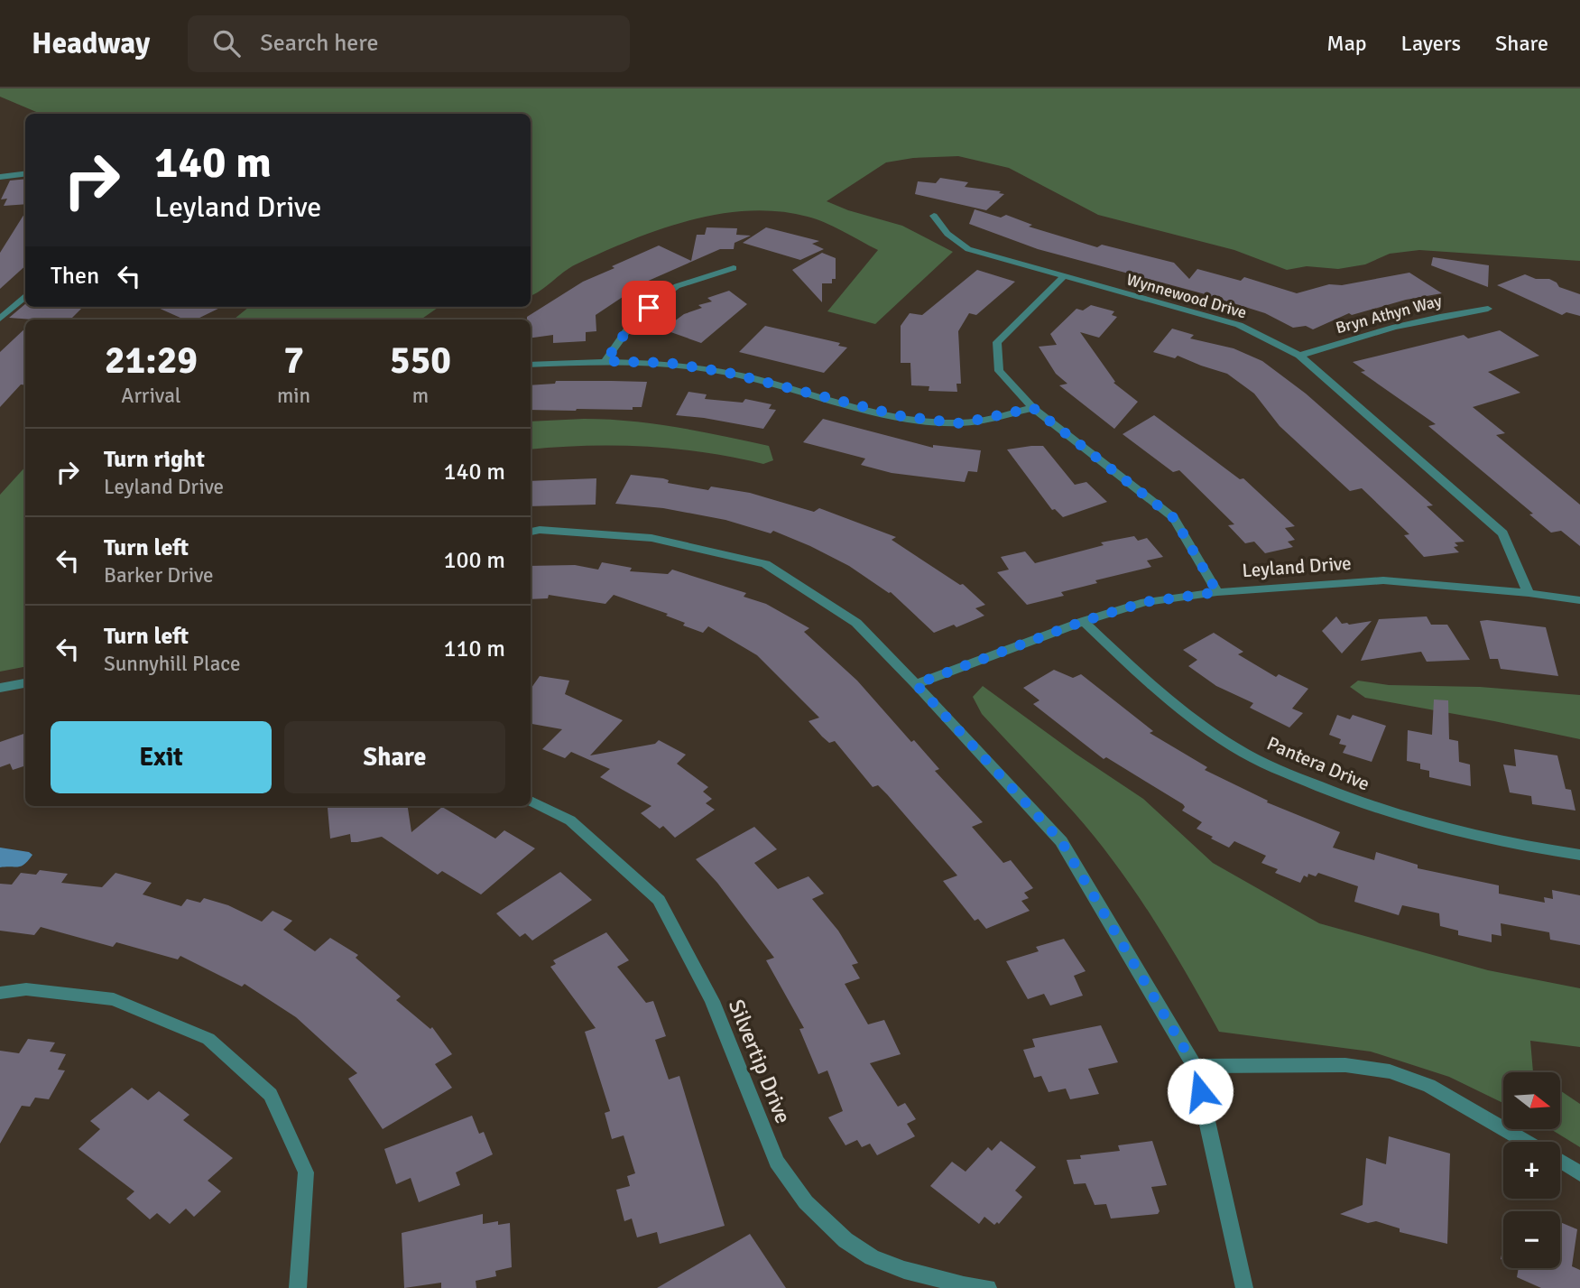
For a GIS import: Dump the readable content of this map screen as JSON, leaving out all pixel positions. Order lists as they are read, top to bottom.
{
  "streets": {
    "street": [
      "Wynnewood Drive",
      "Bryn Athyn Way",
      "Leyland Drive",
      "Pantera Drive",
      "Silvertip Drive"
    ]
  },
  "crossings": [
    ["Wynnewood Drive", "Bryn Athyn Way"],
    ["Wynnewood Drive", "Leyland Drive"],
    ["Leyland Drive", "Pantera Drive"]
  ],
  "north": "right",
  "page": {
    "header": "Headway",
    "search": "Search here",
    "nav": ["Map", "Layers", "Share"],
    "turn": ["140 m", "Leyland Drive"],
    "then": "Then",
    "eta": [
      "21:29",
      "Arrival",
      "7",
      "min",
      "550",
      "m"
    ],
    "list": [
      {
        "name": "Turn right",
        "note": "Leyland Drive",
        "value": "140 m"
      },
      {
        "name": "Turn left",
        "note": "Barker Drive",
        "value": "100 m"
      },
      {
        "name": "Turn left",
        "note": "Sunnyhill Place",
        "value": "110 m"
      }
    ],
    "buttons": ["Exit", "Share"],
    "map_buttons": ["+", "−"]
  }
}
